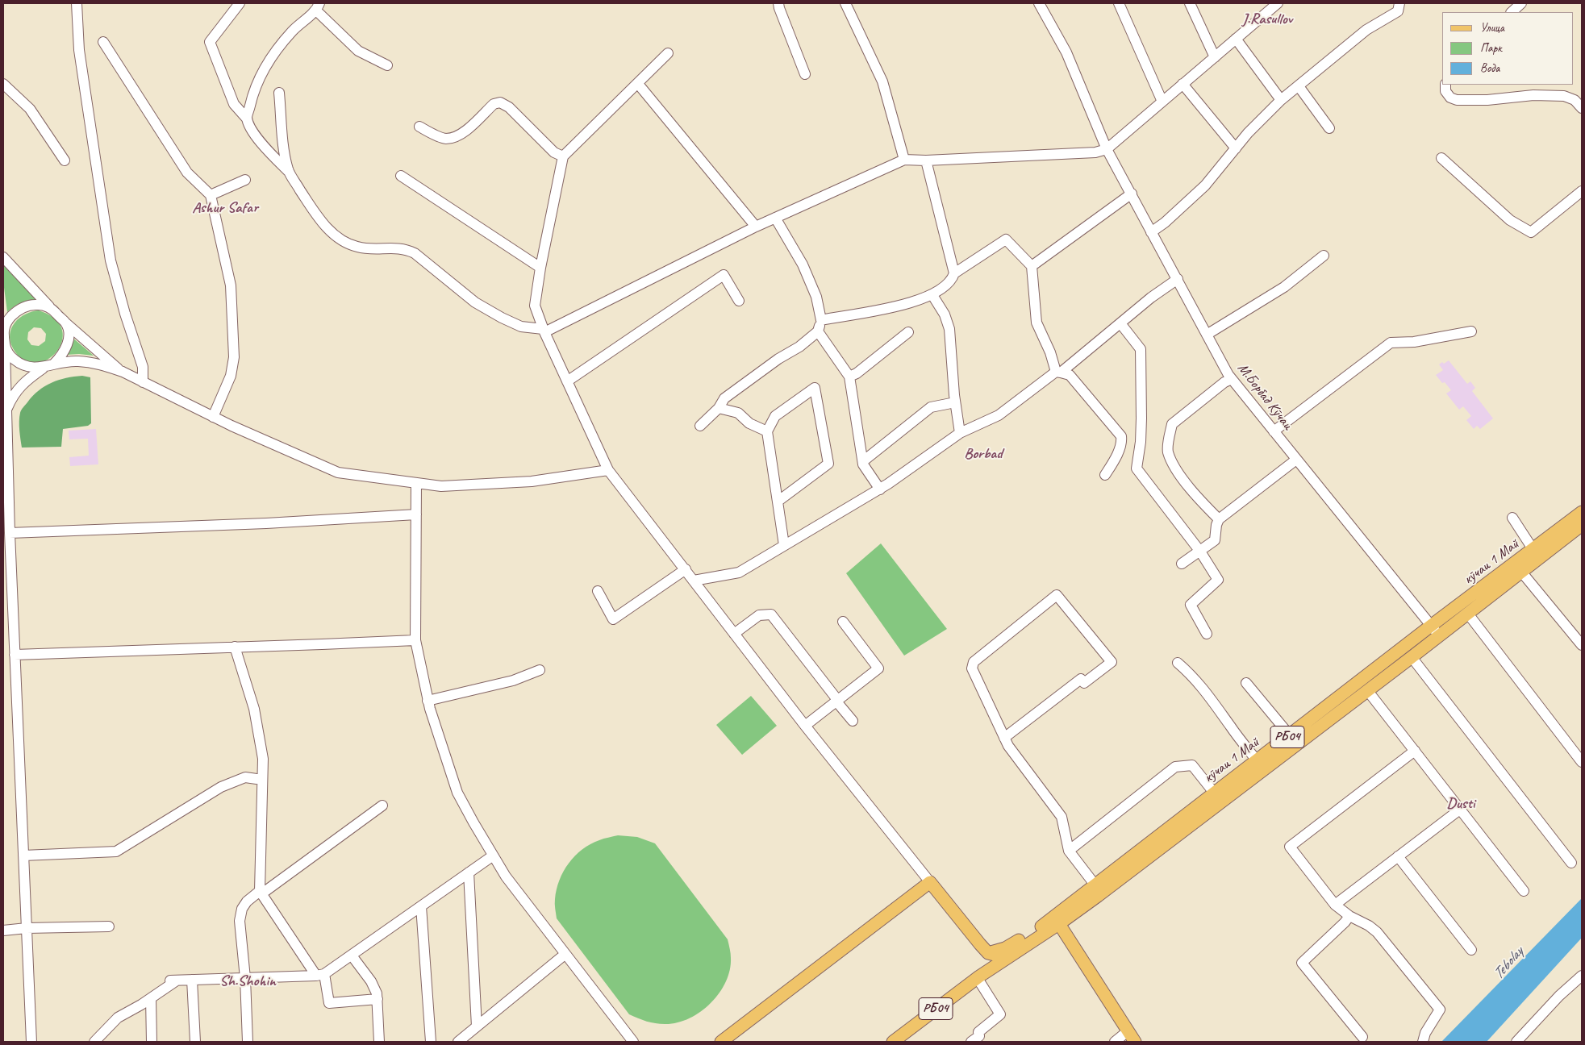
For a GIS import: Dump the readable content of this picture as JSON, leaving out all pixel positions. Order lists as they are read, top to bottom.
{
  "streets": {
    "main road": ["кӯчаи 1 Май", "РБ04"],
    "street": ["М.Борбад Кӯчаи"]
  },
  "crossings": [
    ["М.Борбад Кӯчаи", "кӯчаи 1 Май"],
    ["кӯчаи 1 Май", "РБ04"]
  ],
  "districts": [
    "J.Rasullov",
    "Ashur Safar",
    "Borbad",
    "Dusti",
    "Sh.Shohin"
  ],
  "water": ["Tebolay"],
  "legend": ["Улица", "Парк", "Вода"]
}
